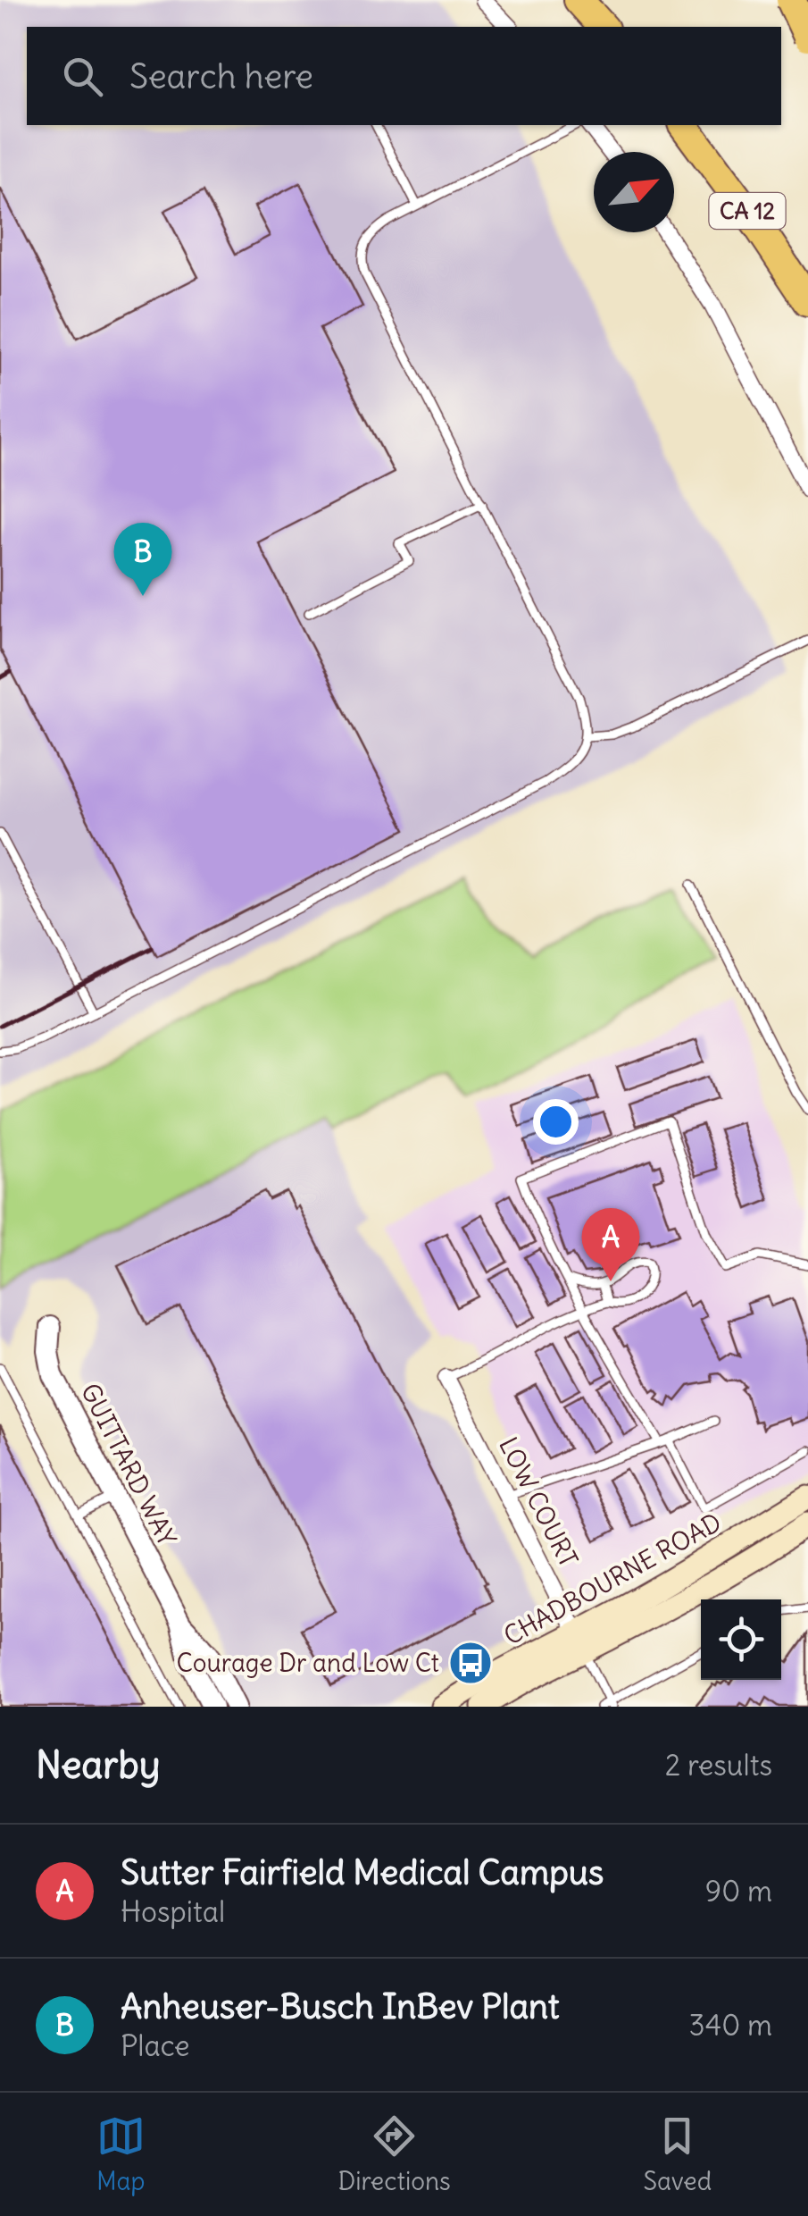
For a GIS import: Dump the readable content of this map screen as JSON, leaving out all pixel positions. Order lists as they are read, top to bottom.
{
  "streets": {
    "highway": ["CA 12"],
    "main road": ["CHADBOURNE ROAD"],
    "street": ["GUITTARD WAY", "LOW COURT"]
  },
  "crossings": [
    ["LOW COURT", "CHADBOURNE ROAD"]
  ],
  "places": {
    "bus stop": ["Courage Dr and Low Ct"]
  },
  "north": "top right",
  "page": {
    "search": "Search here",
    "pins": ["B", "A"],
    "heading": ["Nearby", "2 results"],
    "list": [
      {
        "mark": "A",
        "name": "Sutter Fairfield Medical Campus",
        "note": "Hospital",
        "value": "90 m"
      },
      {
        "mark": "B",
        "name": "Anheuser-Busch InBev Plant",
        "note": "Place",
        "value": "340 m"
      }
    ],
    "nav": ["Map", "Directions", "Saved"]
  }
}
